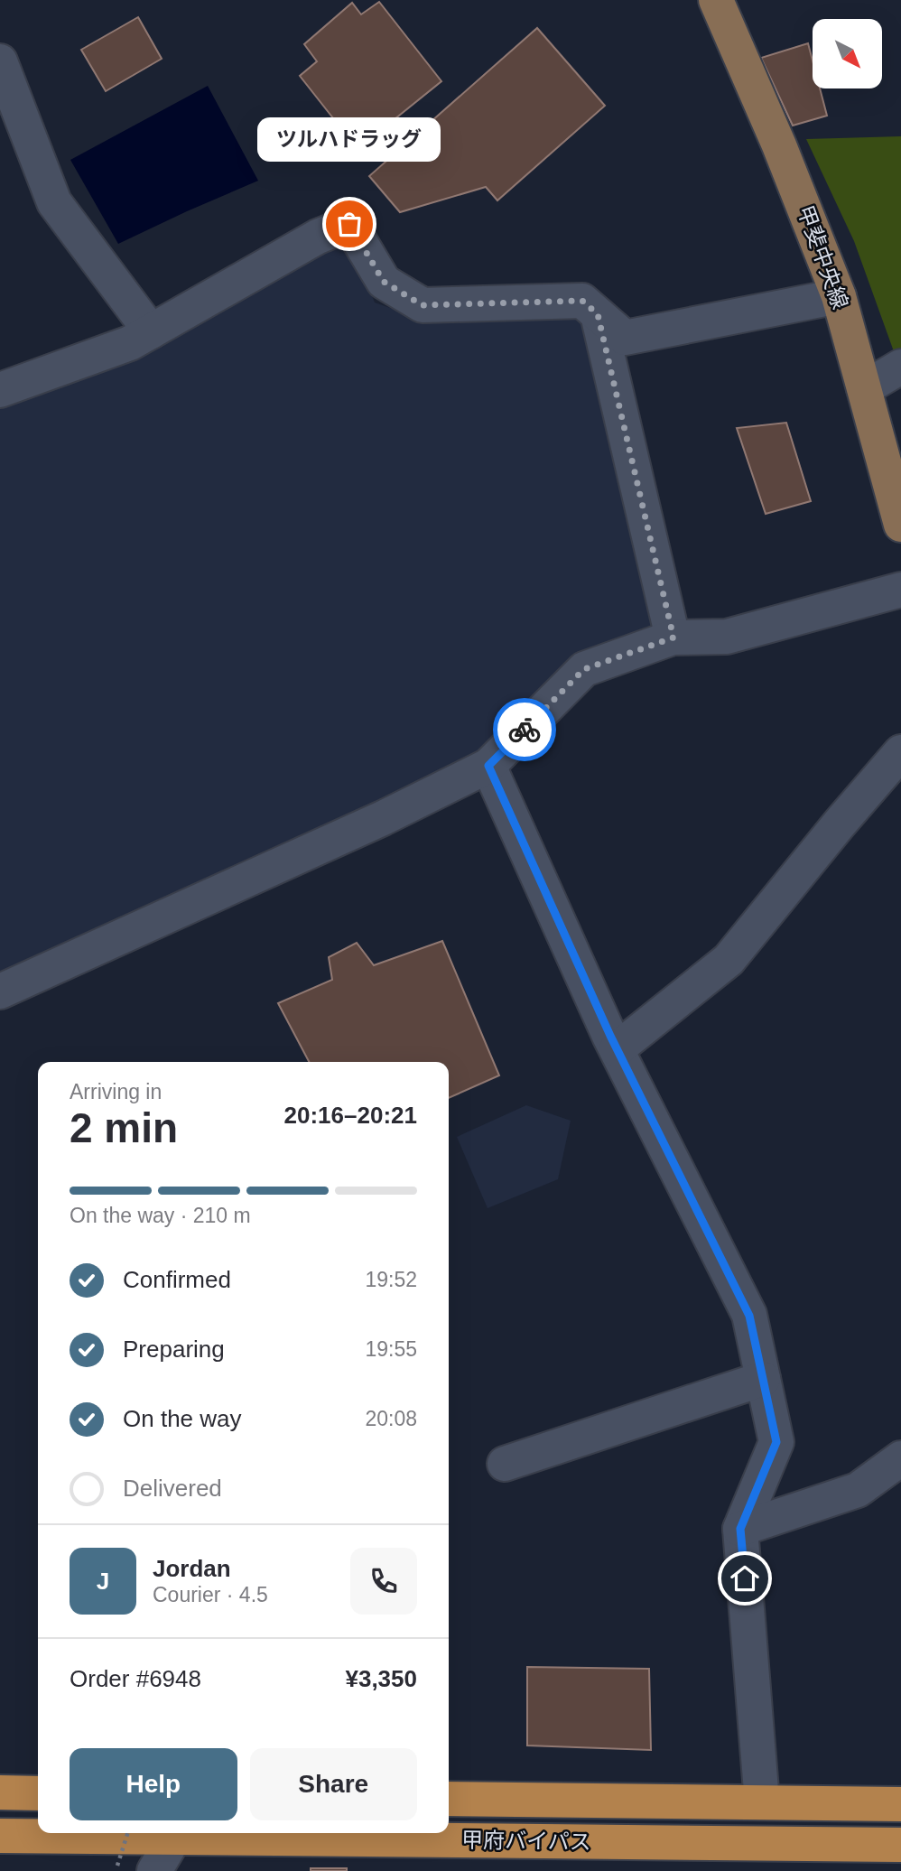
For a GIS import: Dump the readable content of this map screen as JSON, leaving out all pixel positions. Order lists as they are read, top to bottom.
{
  "streets": {
    "highway": ["甲府バイパス"],
    "main road": ["甲斐中央線"]
  },
  "places": ["ツルハドラッグ"],
  "north": "bottom right",
  "page": {
    "bubble": "ツルハドラッグ",
    "heading": ["2 min", "Arriving in", "20:16–20:21"],
    "panel": [
      "Jordan",
      "Courier · 4.5",
      "Order #6948",
      "¥3,350"
    ],
    "bar": "On the way · 210 m",
    "list": [
      ["Confirmed", "19:52"],
      ["Preparing", "19:55"],
      ["On the way", "20:08"],
      "Delivered"
    ],
    "round": "J",
    "buttons": ["Help", "Share"]
  }
}
